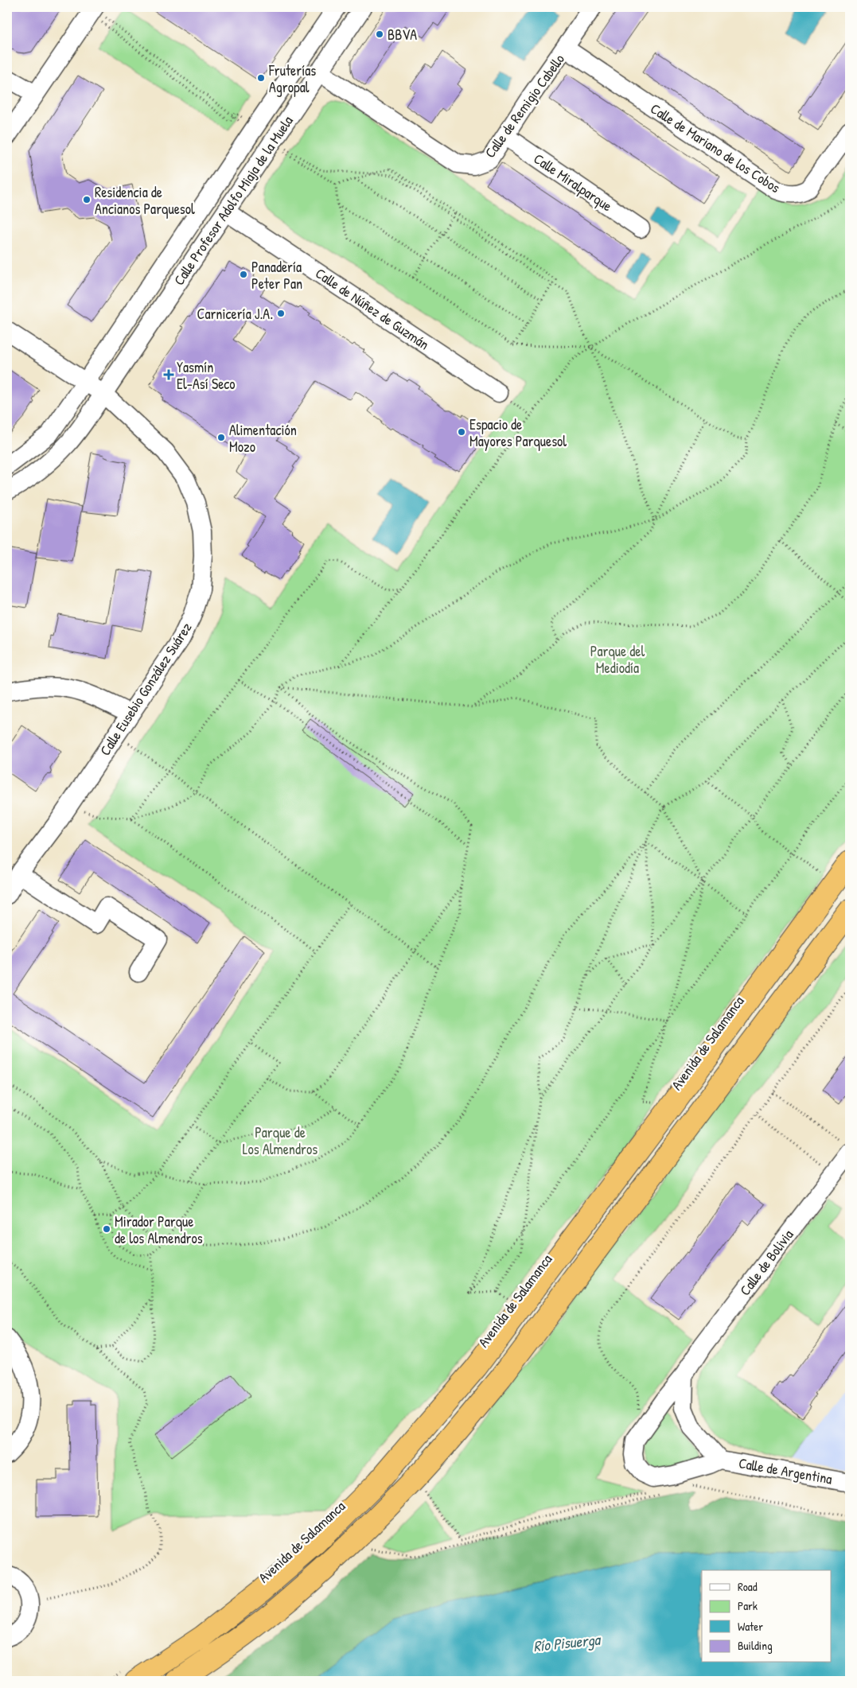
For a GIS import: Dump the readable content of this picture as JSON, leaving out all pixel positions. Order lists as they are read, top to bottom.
{
  "streets": {
    "highway": ["Avenida de Salamanca"],
    "street": [
      "Calle de Remigio Cabello",
      "Calle de Mariano de los Cobos",
      "Calle Miralparque",
      "Calle Profesor Adolfo Miaja de la Muela",
      "Calle de Núñez de Guzmán",
      "Calle Eusebio González Suárez",
      "Calle de Bolivia",
      "Calle de Argentina"
    ]
  },
  "crossings": [
    ["Calle de Remigio Cabello", "Calle de Mariano de los Cobos"],
    ["Calle de Remigio Cabello", "Calle Miralparque"],
    ["Calle de Remigio Cabello", "Calle Profesor Adolfo Miaja de la Muela"],
    ["Calle Profesor Adolfo Miaja de la Muela", "Calle de Núñez de Guzmán"],
    ["Calle Profesor Adolfo Miaja de la Muela", "Calle Eusebio González Suárez"],
    ["Calle de Bolivia", "Calle de Argentina"]
  ],
  "water": ["Río Pisuerga"],
  "parks": ["Parque del Mediodía", "Parque de Los Almendros"],
  "places": {
    "other": [
      "BBVA",
      "Fruterías Agropal",
      "Residencia de Ancianos Parquesol",
      "Panadería Peter Pan",
      "Carnicería J.A.",
      "Espacio de Mayores Parquesol",
      "Alimentación Mozo",
      "Mirador Parque de los Almendros"
    ],
    "health": ["Yasmín El-Así Seco"]
  },
  "legend": [
    "Road",
    "Park",
    "Water",
    "Building"
  ]
}
